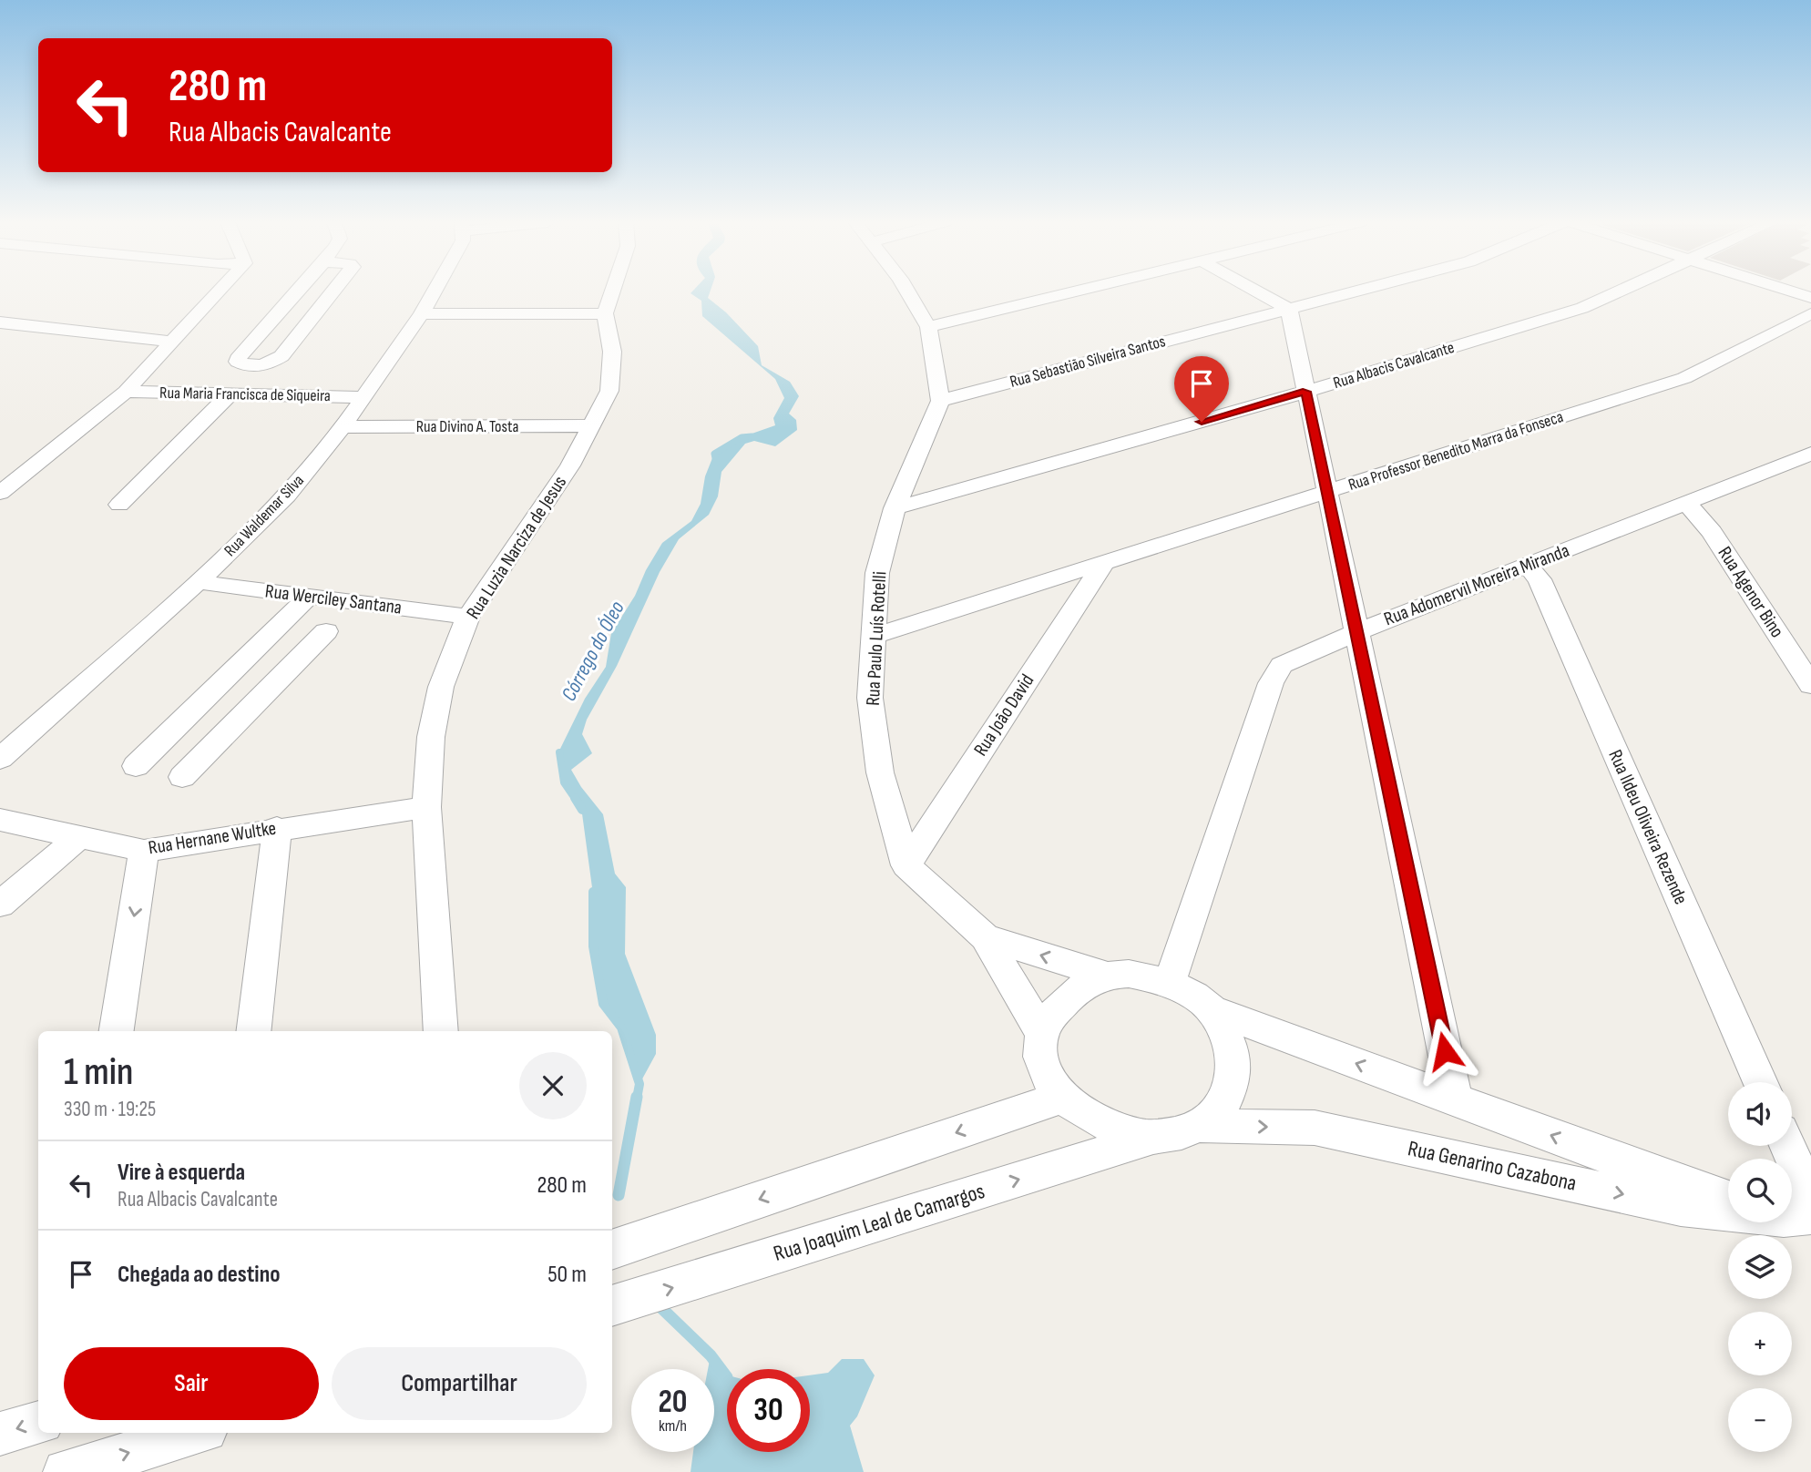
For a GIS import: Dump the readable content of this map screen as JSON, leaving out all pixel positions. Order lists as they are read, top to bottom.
{
  "streets": {
    "street": [
      "Rua Sebastião Silveira Santos",
      "Rua Albacis Cavalcante",
      "Rua Maria Francisca de Siqueira",
      "Rua Divino A. Tosta",
      "Rua Professor Benedito Marra da Fonseca",
      "Rua Waldemar Silva",
      "Rua Luzia Narciza de Jesus",
      "Rua Adomervil Moreira Miranda",
      "Rua Agenor Bino",
      "Rua Werciley Santana",
      "Rua Paulo Luís Rotelli",
      "Rua João David",
      "Rua Ildeu Oliveira Rezende",
      "Rua Hernane Wultke",
      "Rua Genarino Cazabona",
      "Rua Joaquim Leal de Camargos"
    ]
  },
  "crossings": [
    ["Rua Sebastião Silveira Santos", "Rua Paulo Luís Rotelli"],
    ["Rua Albacis Cavalcante", "Rua Paulo Luís Rotelli"],
    ["Rua Maria Francisca de Siqueira", "Rua Waldemar Silva"],
    ["Rua Divino A. Tosta", "Rua Waldemar Silva"],
    ["Rua Divino A. Tosta", "Rua Luzia Narciza de Jesus"],
    ["Rua Professor Benedito Marra da Fonseca", "Rua Paulo Luís Rotelli"],
    ["Rua Professor Benedito Marra da Fonseca", "Rua João David"],
    ["Rua Waldemar Silva", "Rua Werciley Santana"],
    ["Rua Luzia Narciza de Jesus", "Rua Werciley Santana"],
    ["Rua Luzia Narciza de Jesus", "Rua Hernane Wultke"],
    ["Rua Adomervil Moreira Miranda", "Rua Agenor Bino"],
    ["Rua Adomervil Moreira Miranda", "Rua Ildeu Oliveira Rezende"],
    ["Rua Adomervil Moreira Miranda", "Rua Genarino Cazabona"],
    ["Rua Adomervil Moreira Miranda", "Rua Joaquim Leal de Camargos"],
    ["Rua Paulo Luís Rotelli", "Rua João David"],
    ["Rua Genarino Cazabona", "Rua Joaquim Leal de Camargos"]
  ],
  "water": ["Córrego do Óleo"],
  "page": {
    "turn": ["280 m", "Rua Albacis Cavalcante"],
    "heading": ["1 min", "330 m · 19:25"],
    "map_buttons": ["+", "−"],
    "list": [
      {
        "name": "Vire à esquerda",
        "note": "Rua Albacis Cavalcante",
        "value": "280 m"
      },
      {
        "name": "Chegada ao destino",
        "value": "50 m"
      }
    ],
    "buttons": ["Sair", "Compartilhar"],
    "speed": "20 km/h",
    "limit": "30"
  }
}
